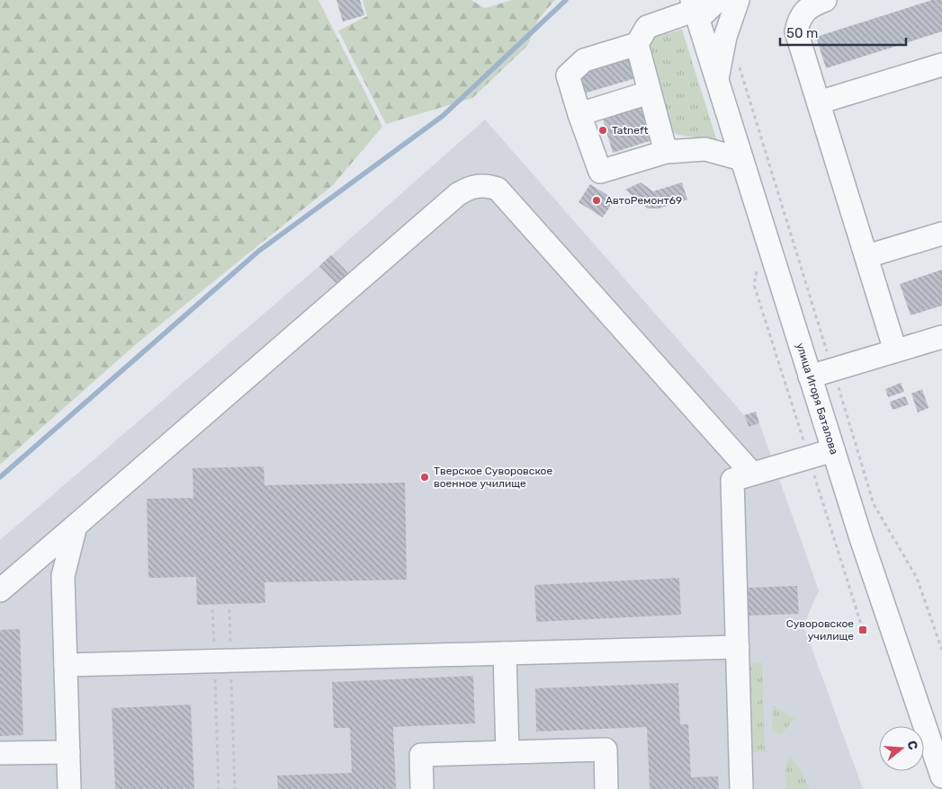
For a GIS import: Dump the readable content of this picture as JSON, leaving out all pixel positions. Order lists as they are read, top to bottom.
{
  "streets": {
    "street": ["улица Игоря Баталова"]
  },
  "places": {
    "other": ["Tatneft", "АвтоРемонт69", "Тверское Суворовское военное училище"],
    "transit": ["Суворовское училище"]
  },
  "scale_bar": "50 m",
  "north": "right"
}
